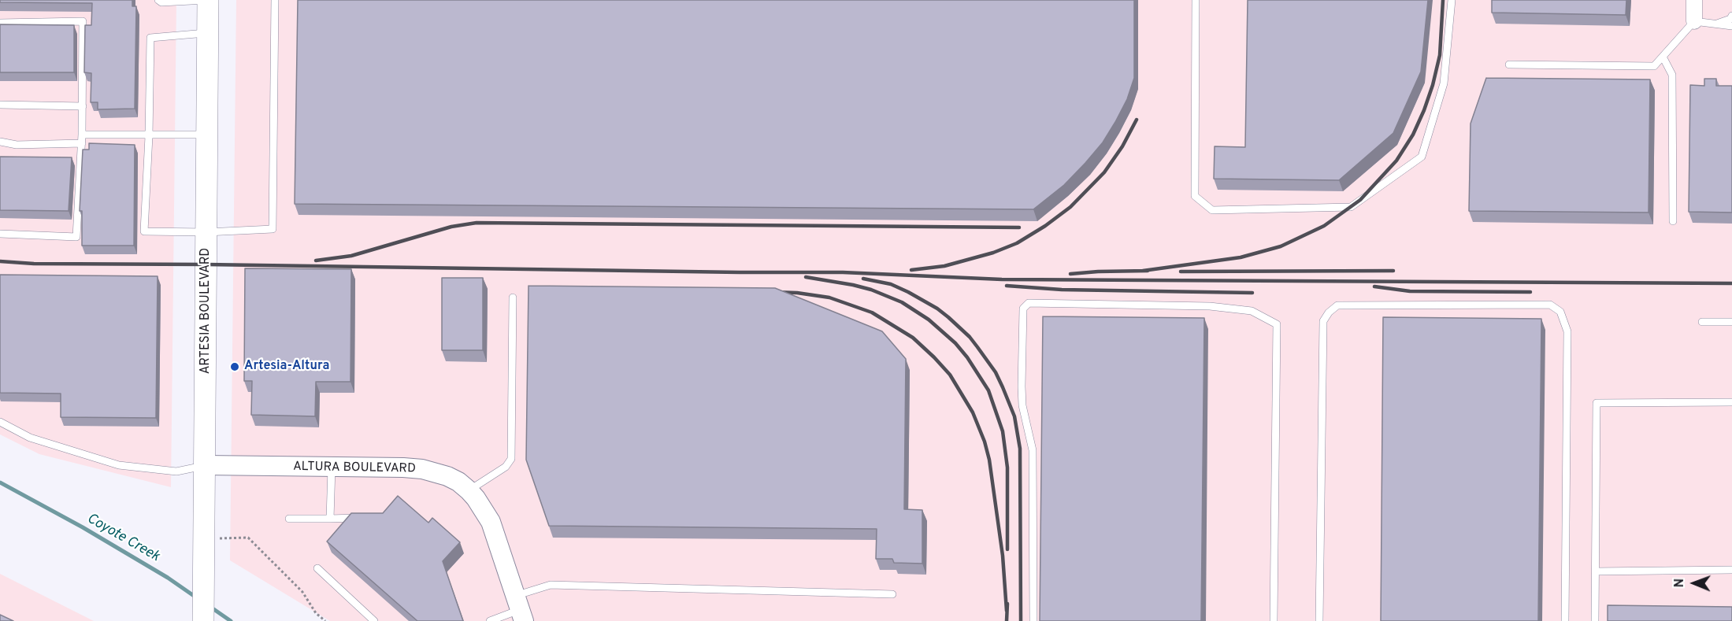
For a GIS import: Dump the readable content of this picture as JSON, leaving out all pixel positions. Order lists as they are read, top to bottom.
{
  "streets": {
    "main road": ["ARTESIA BOULEVARD"],
    "street": ["ALTURA BOULEVARD"]
  },
  "crossings": [
    ["ARTESIA BOULEVARD", "ALTURA BOULEVARD"]
  ],
  "water": ["Coyote Creek"],
  "places": ["Artesia-Altura"],
  "north": "left"
}
